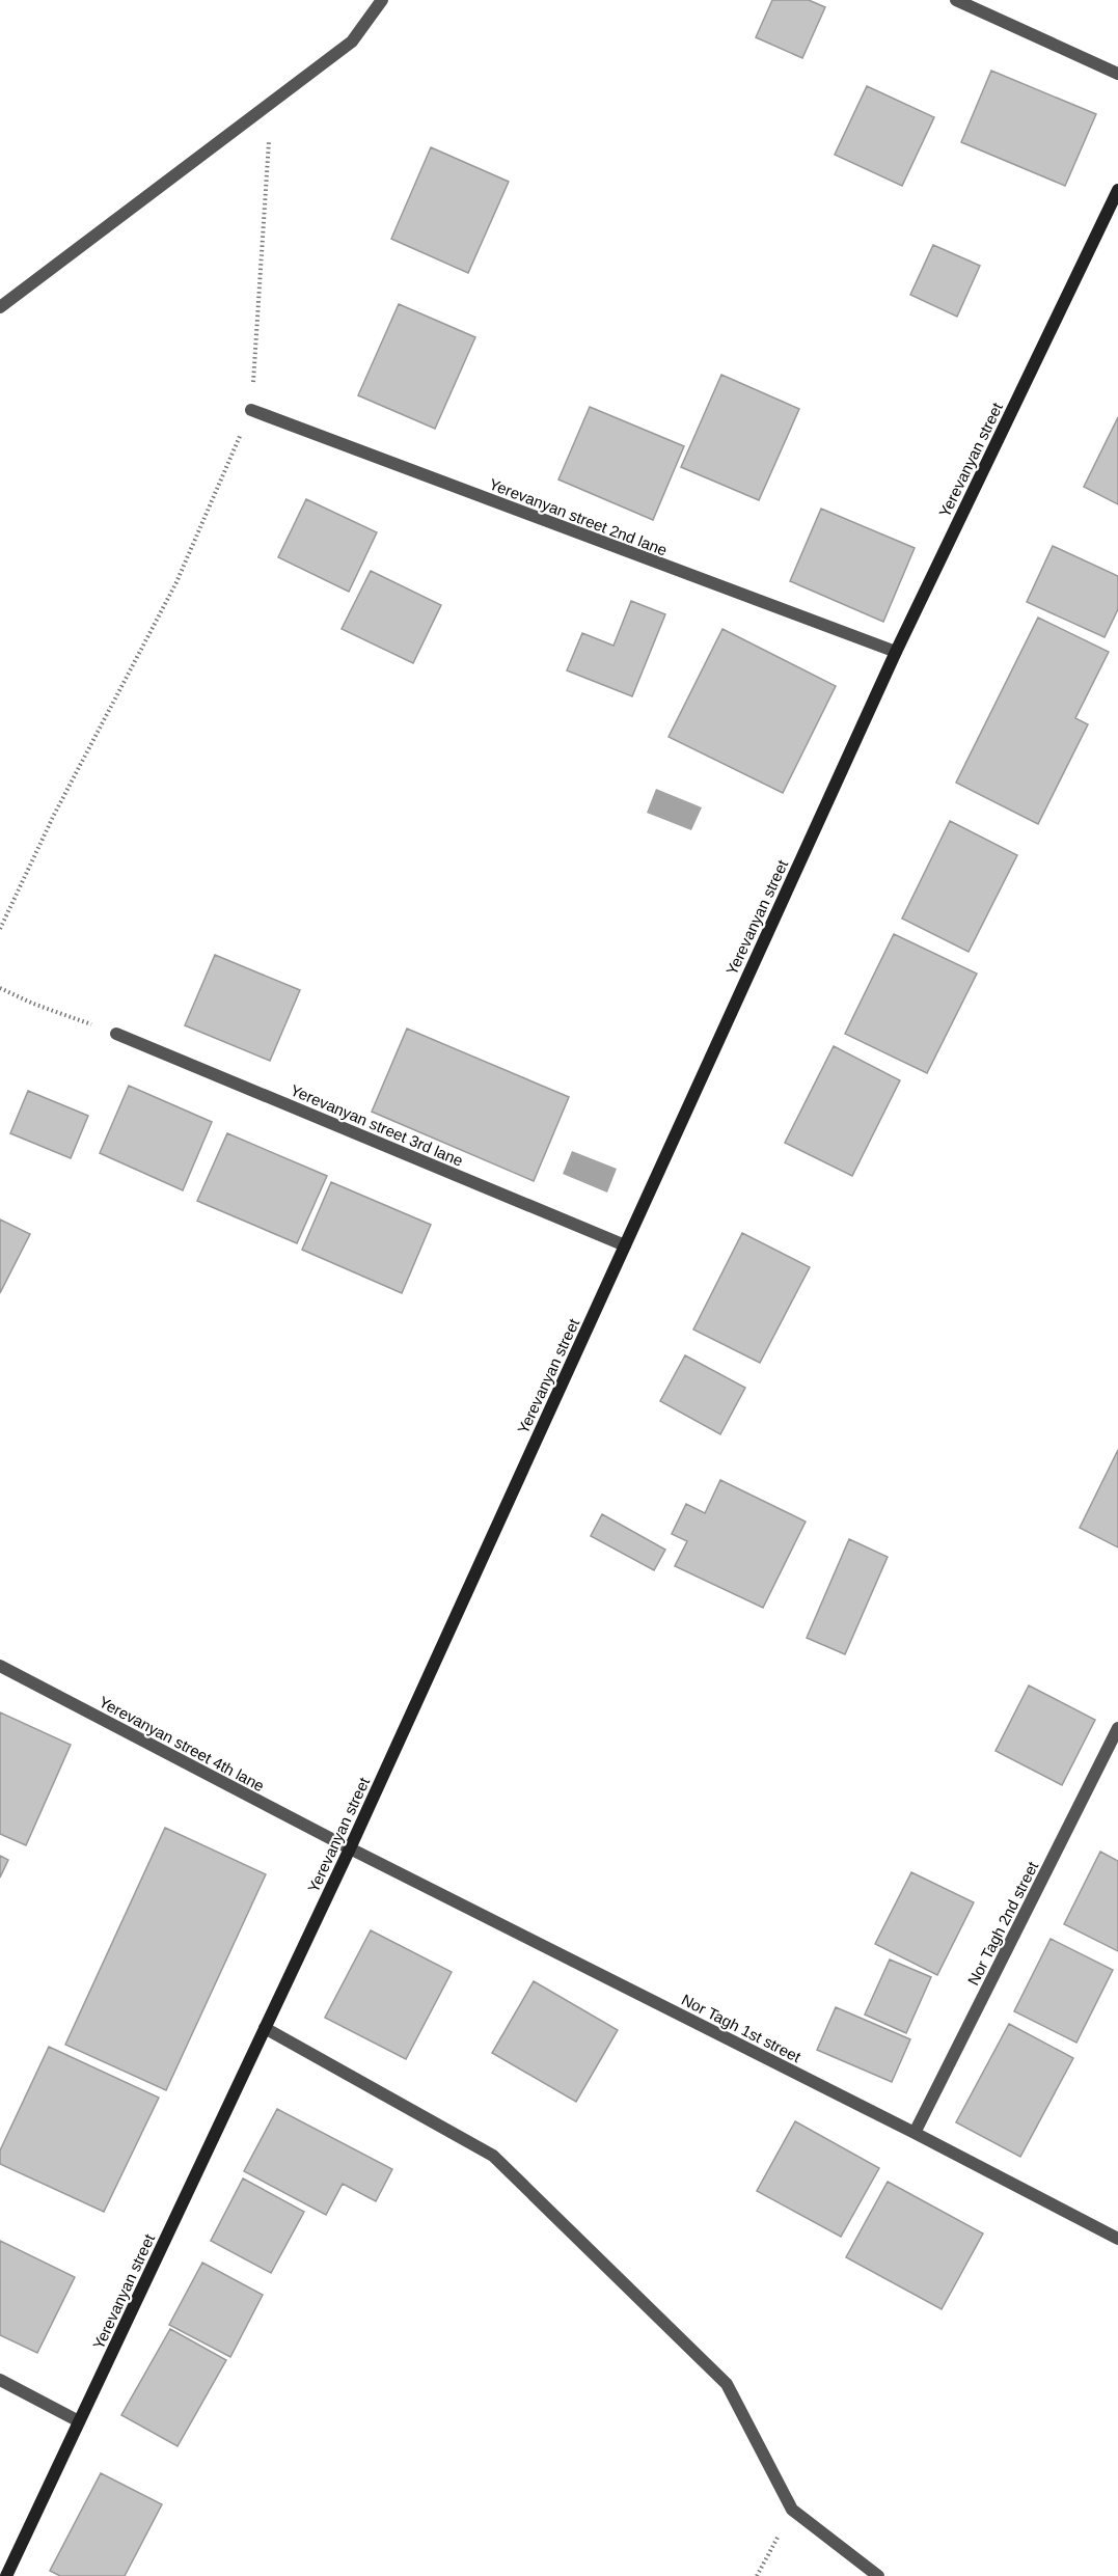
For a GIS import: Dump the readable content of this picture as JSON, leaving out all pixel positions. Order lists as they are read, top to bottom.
{
  "streets": {
    "main road": ["Yerevanyan street"],
    "street": [
      "Yerevanyan street 2nd lane",
      "Yerevanyan street 3rd lane",
      "Yerevanyan street 4th lane",
      "Nor Tagh 2nd street",
      "Nor Tagh 1st street"
    ]
  },
  "crossings": [
    ["Yerevanyan street", "Yerevanyan street 2nd lane"],
    ["Yerevanyan street", "Yerevanyan street 3rd lane"],
    ["Yerevanyan street", "Yerevanyan street 4th lane"],
    ["Yerevanyan street", "Nor Tagh 1st street"],
    ["Yerevanyan street 4th lane", "Nor Tagh 1st street"],
    ["Nor Tagh 2nd street", "Nor Tagh 1st street"]
  ]
}
